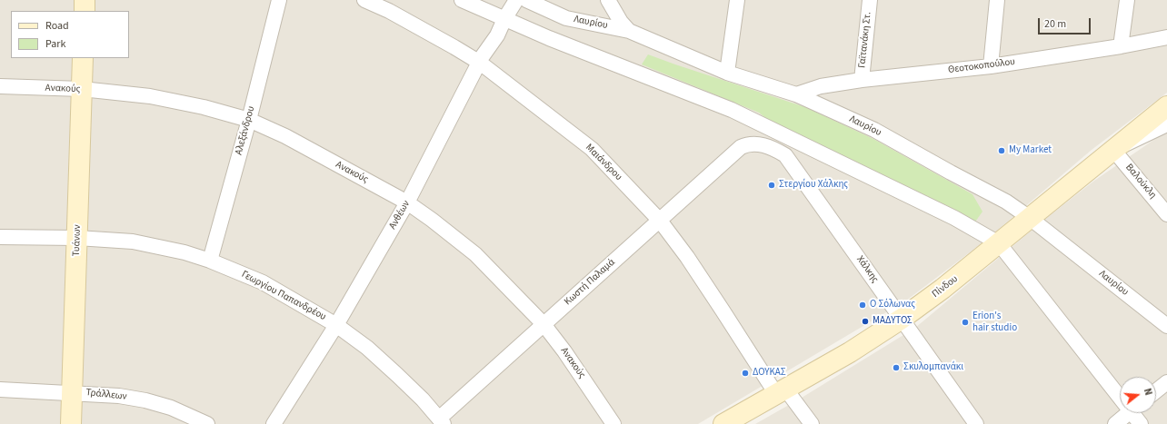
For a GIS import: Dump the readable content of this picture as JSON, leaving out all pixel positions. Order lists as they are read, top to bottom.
{
  "streets": {
    "main road": ["Τυάνων", "Πίνδου"],
    "street": [
      "Λαυρίου",
      "Γαϊτανάκη Στ.",
      "Θεοτοκοπούλου",
      "Ανακούς",
      "Αλεξάνδρου",
      "Μαιάνδρου",
      "Βαλούκλη",
      "Ανθέων",
      "Χάλκης",
      "Κωστή Παλαμά",
      "Γεωργίου Παπανδρέου",
      "Τράλλεων"
    ]
  },
  "crossings": [
    ["Λαυρίου", "Θεοτοκοπούλου"],
    ["Λαυρίου", "Πίνδου"],
    ["Γαϊτανάκη Στ.", "Θεοτοκοπούλου"],
    ["Ανακούς", "Αλεξάνδρου"],
    ["Ανακούς", "Ανθέων"],
    ["Ανακούς", "Τυάνων"],
    ["Ανακούς", "Κωστή Παλαμά"],
    ["Αλεξάνδρου", "Γεωργίου Παπανδρέου"],
    ["Μαιάνδρου", "Ανθέων"],
    ["Μαιάνδρου", "Κωστή Παλαμά"],
    ["Μαιάνδρου", "Πίνδου"],
    ["Βαλούκλη", "Πίνδου"],
    ["Ανθέων", "Γεωργίου Παπανδρέου"],
    ["Τυάνων", "Γεωργίου Παπανδρέου"],
    ["Τυάνων", "Τράλλεων"],
    ["Χάλκης", "Κωστή Παλαμά"],
    ["Χάλκης", "Πίνδου"],
    ["Κωστή Παλαμά", "Γεωργίου Παπανδρέου"]
  ],
  "places": [
    "My Market",
    "Στεργίου Χάλκης",
    "Ο Σόλωνας",
    "ΜΑΔΥΤΟΣ",
    "Erion's hair studio",
    "Σκυλομπανάκι",
    "ΔΟΥΚΑΣ"
  ],
  "legend": ["Road", "Park"],
  "scale_bar": "20 m",
  "north": "right"
}
